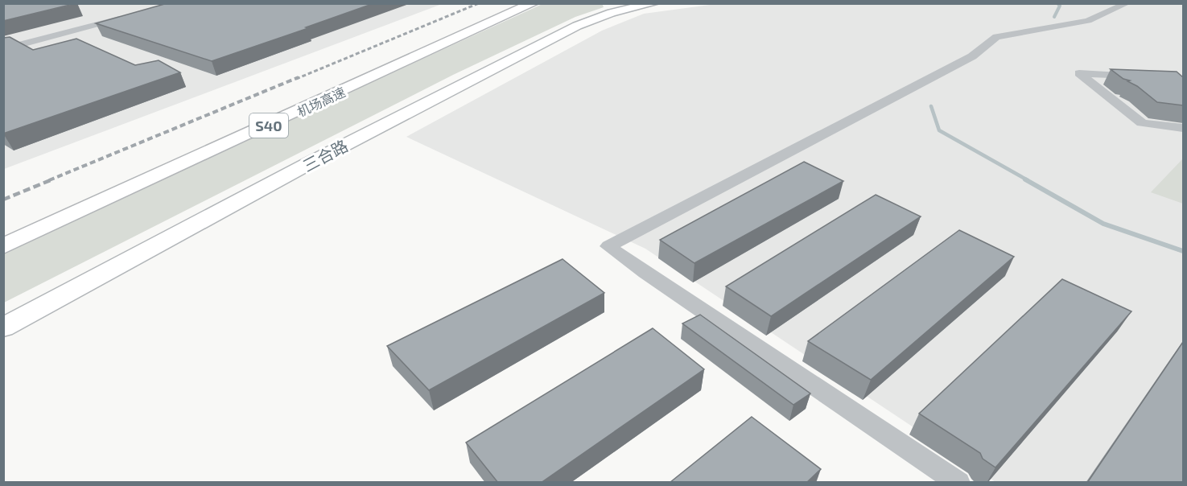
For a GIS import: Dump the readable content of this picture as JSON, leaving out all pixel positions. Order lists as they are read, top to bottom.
{
  "streets": {
    "highway": ["机场高速", "S40"],
    "main road": ["三合路"]
  }
}
